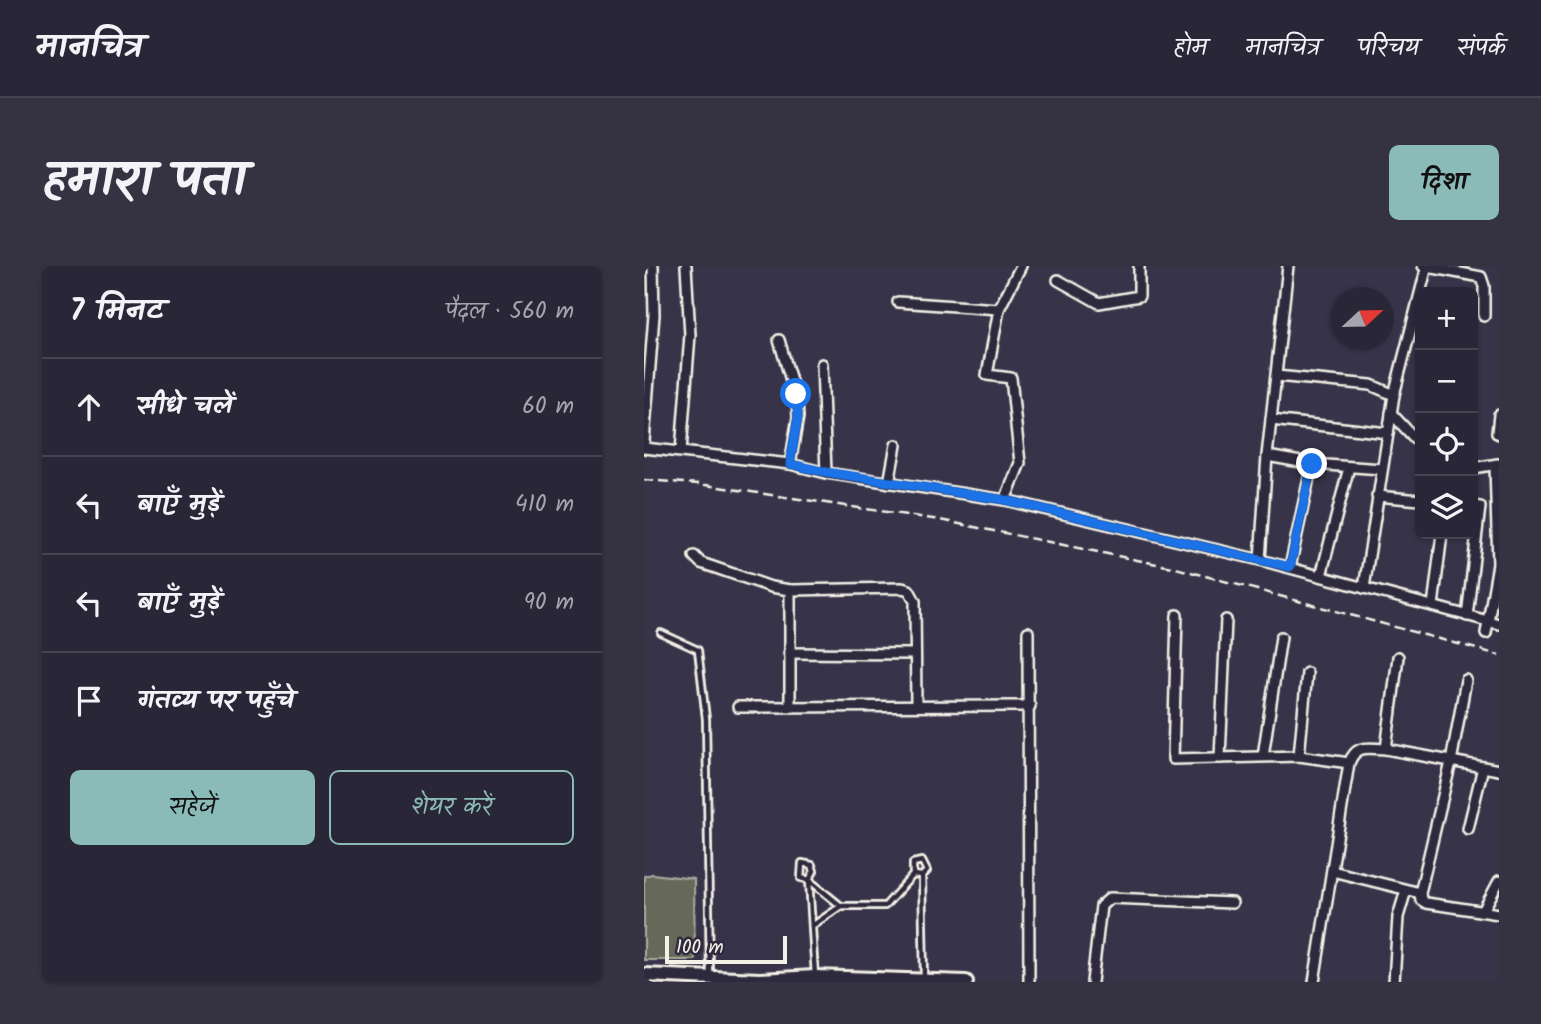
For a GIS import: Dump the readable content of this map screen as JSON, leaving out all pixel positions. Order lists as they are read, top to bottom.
{
  "scale_bar": "100 m",
  "north": "right",
  "page": {
    "header": "मानचित्र",
    "nav": [
      "होम",
      "मानचित्र",
      "परिचय",
      "संपर्क"
    ],
    "title": "हमारा पता",
    "buttons": [
      "दिशा",
      ["सहेजें", "शेयर करें"]
    ],
    "heading": ["7 मिनट", "पैदल · 560 m"],
    "map_buttons": ["+", "−"],
    "list": [
      ["सीधे चलें", "60 m"],
      ["बाएँ मुड़ें", "410 m"],
      ["बाएँ मुड़ें", "90 m"],
      "गंतव्य पर पहुँचे"
    ],
    "scale": "100 m"
  }
}
